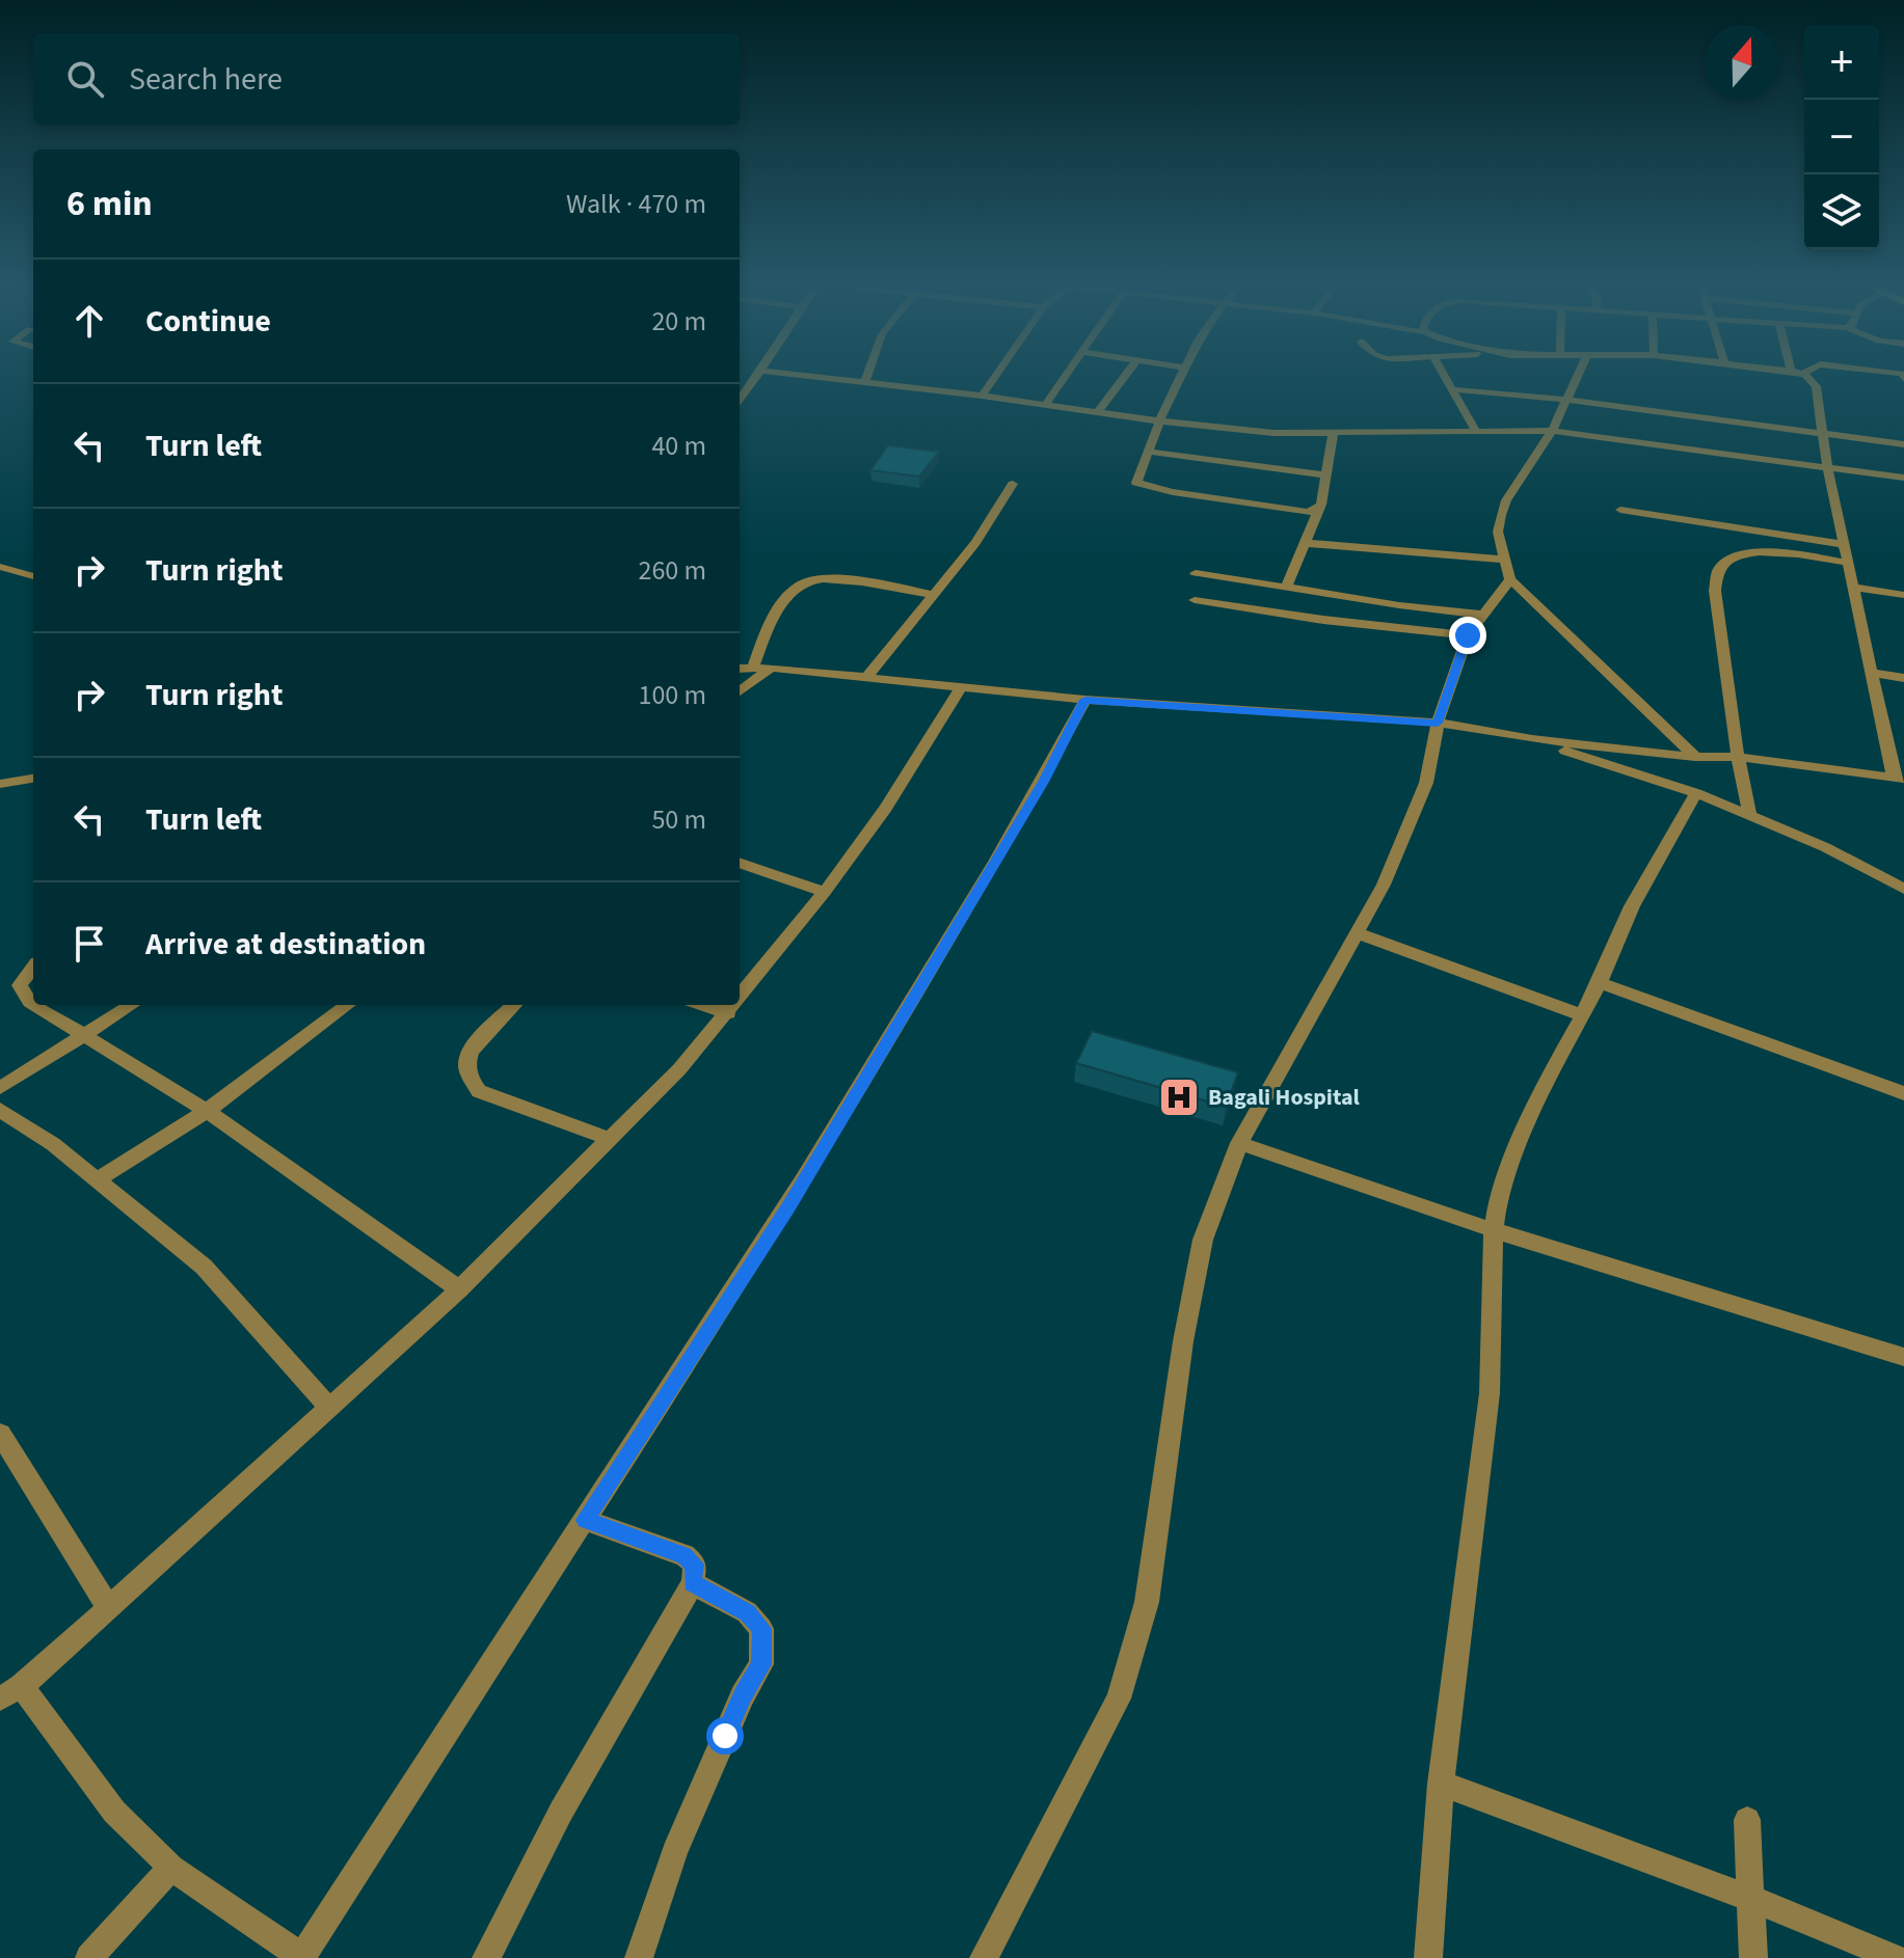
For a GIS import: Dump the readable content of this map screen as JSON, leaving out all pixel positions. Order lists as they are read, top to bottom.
{
  "places": {
    "hospital": ["Bagali Hospital"]
  },
  "north": "top",
  "page": {
    "map_buttons": ["+", "−"],
    "search": "Search here",
    "heading": ["6 min", "Walk · 470 m"],
    "list": [
      ["Continue", "20 m"],
      ["Turn left", "40 m"],
      ["Turn right", "260 m"],
      ["Turn right", "100 m"],
      ["Turn left", "50 m"],
      "Arrive at destination"
    ]
  }
}
